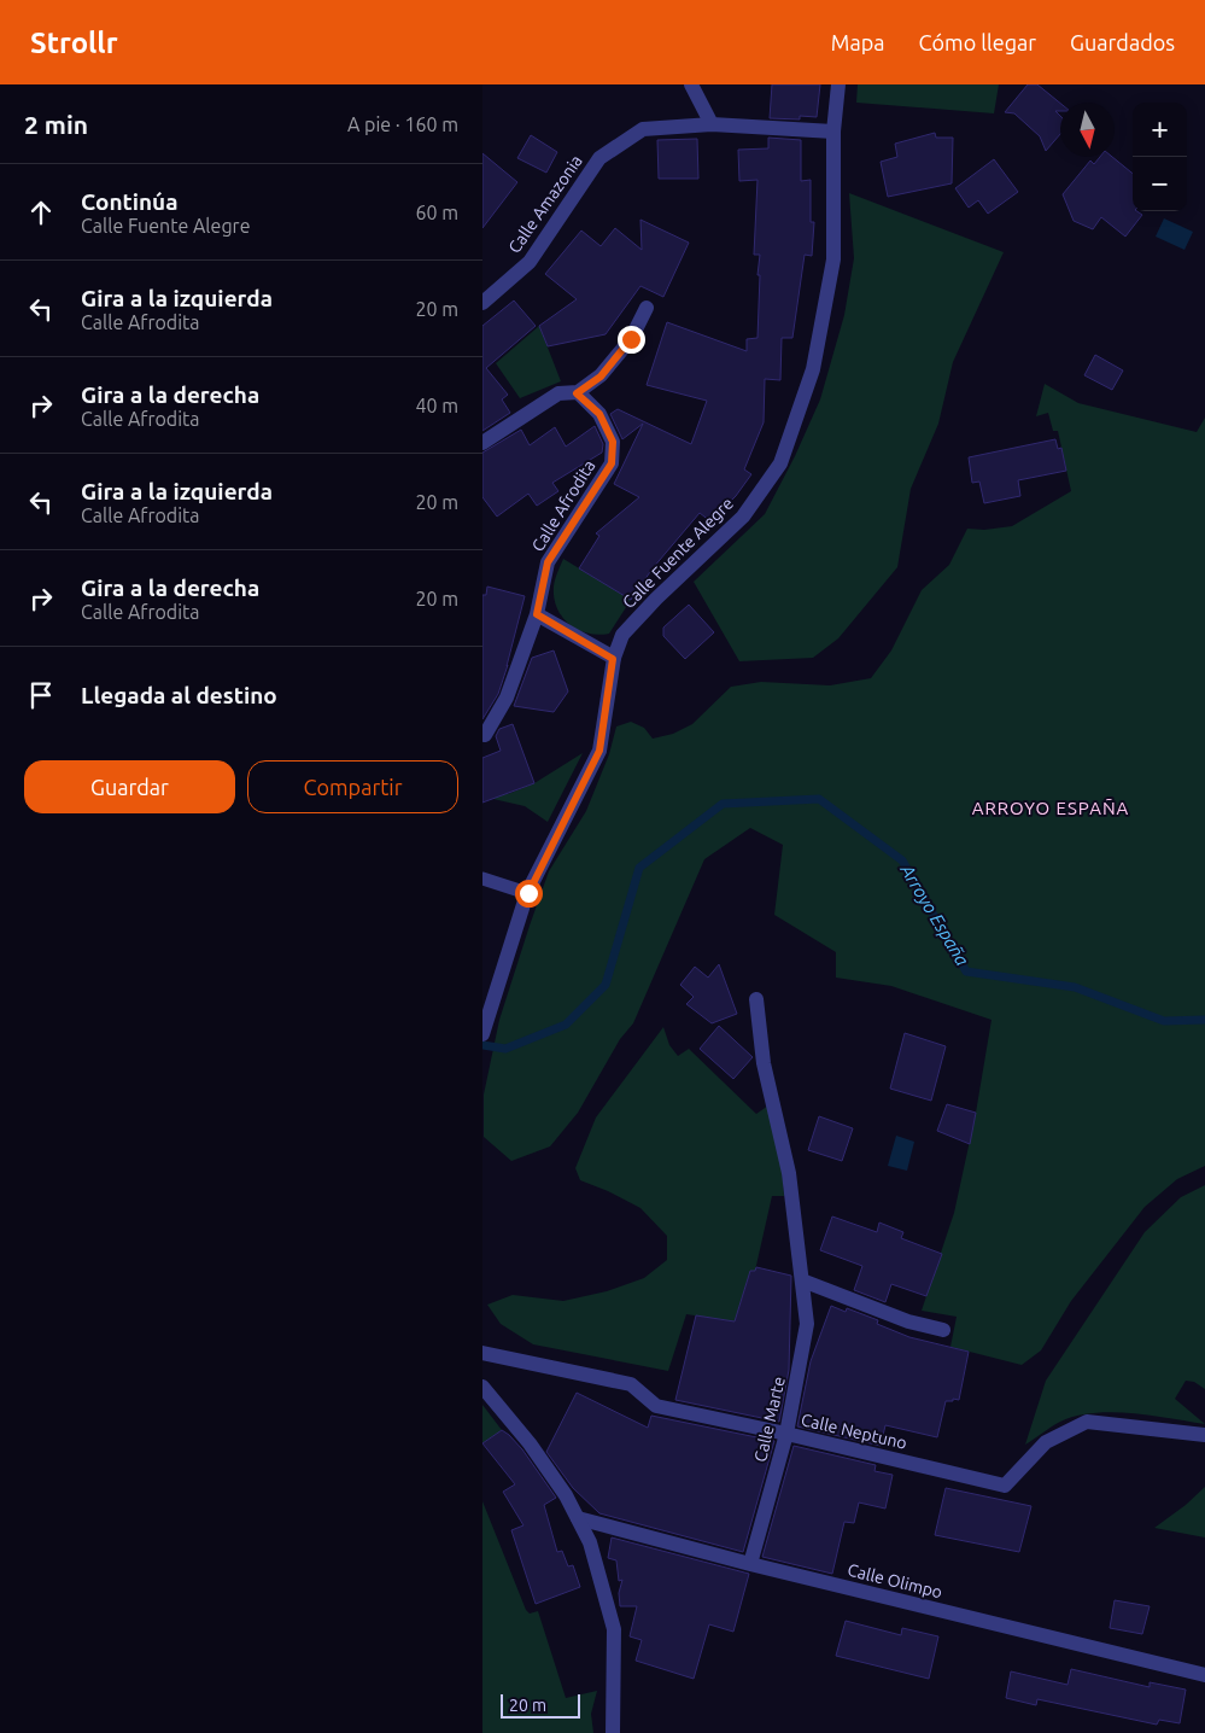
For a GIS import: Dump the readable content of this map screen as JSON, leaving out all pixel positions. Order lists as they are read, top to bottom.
{
  "streets": {
    "street": [
      "Calle Amazonia",
      "Calle Afrodita",
      "Calle Fuente Alegre",
      "Calle Marte",
      "Calle Neptuno",
      "Calle Olimpo"
    ]
  },
  "crossings": [
    ["Calle Amazonia", "Calle Fuente Alegre"],
    ["Calle Marte", "Calle Neptuno"],
    ["Calle Marte", "Calle Olimpo"]
  ],
  "districts": ["ARROYO ESPAÑA"],
  "water": ["Arroyo España"],
  "scale_bar": "20 m",
  "north": "bottom",
  "page": {
    "header": "Strollr",
    "nav": ["Mapa", "Cómo llegar", "Guardados"],
    "heading": ["2 min", "A pie · 160 m"],
    "map_buttons": ["+", "−"],
    "list": [
      ["Continúa", "Calle Fuente Alegre", "60 m"],
      ["Gira a la izquierda", "Calle Afrodita", "20 m"],
      ["Gira a la derecha", "Calle Afrodita", "40 m"],
      ["Gira a la izquierda", "Calle Afrodita", "20 m"],
      ["Gira a la derecha", "Calle Afrodita", "20 m"],
      "Llegada al destino"
    ],
    "buttons": ["Guardar", "Compartir"],
    "scale": "20 m"
  }
}
